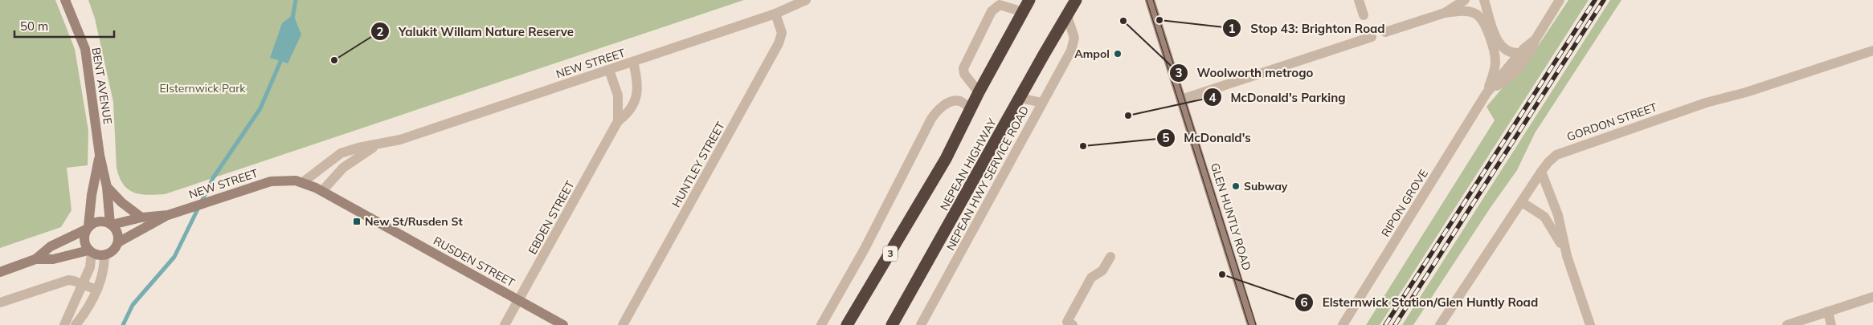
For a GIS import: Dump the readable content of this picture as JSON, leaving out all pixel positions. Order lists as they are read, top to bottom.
{
  "streets": {
    "highway": ["NEPEAN HIGHWAY", "3"],
    "main road": [
      "NEW STREET",
      "BENT AVENUE",
      "GLEN HUNTLY ROAD",
      "RUSDEN STREET"
    ],
    "street": [
      "GORDON STREET",
      "HUNTLEY STREET",
      "NEPEAN HWY SERVICE ROAD",
      "RIPON GROVE",
      "EBDEN STREET"
    ]
  },
  "crossings": [
    ["NEW STREET", "BENT AVENUE"],
    ["NEW STREET", "HUNTLEY STREET"],
    ["NEW STREET", "EBDEN STREET"],
    ["NEW STREET", "RUSDEN STREET"],
    ["NEPEAN HIGHWAY", "NEPEAN HWY SERVICE ROAD"],
    ["EBDEN STREET", "RUSDEN STREET"]
  ],
  "parks": ["Elsternwick Park"],
  "places": {
    "other": [
      "Stop 43: Brighton Road",
      "Woolworth metrogo",
      "Ampol",
      "Yalukit Willam Nature Reserve",
      "McDonald's Parking",
      "McDonald's",
      "Subway",
      "Elsternwick Station/Glen Huntly Road"
    ],
    "transit": ["New St/Rusden St"]
  },
  "scale_bar": "50 m"
}
